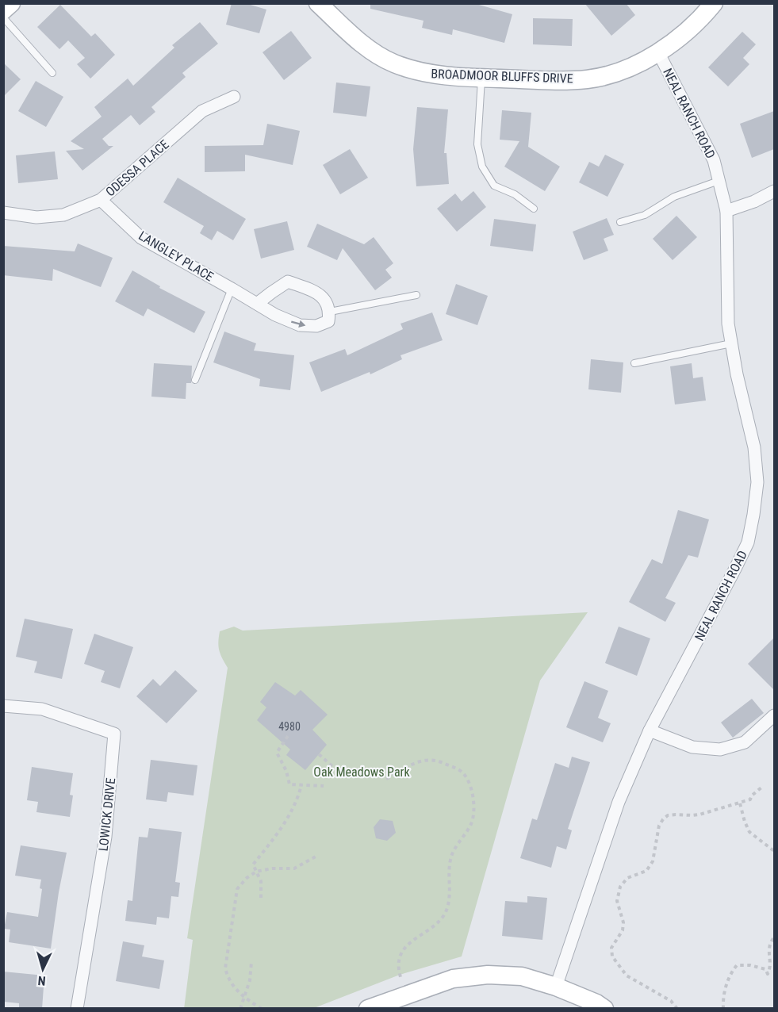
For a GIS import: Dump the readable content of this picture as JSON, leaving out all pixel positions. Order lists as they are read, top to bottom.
{
  "streets": {
    "street": [
      "BROADMOOR BLUFFS DRIVE",
      "NEAL RANCH ROAD",
      "ODESSA PLACE",
      "LANGLEY PLACE",
      "LOWICK DRIVE"
    ]
  },
  "crossings": [
    ["BROADMOOR BLUFFS DRIVE", "NEAL RANCH ROAD"],
    ["ODESSA PLACE", "LANGLEY PLACE"]
  ],
  "parks": ["Oak Meadows Park"],
  "house_numbers": ["4980"],
  "north": "bottom"
}
